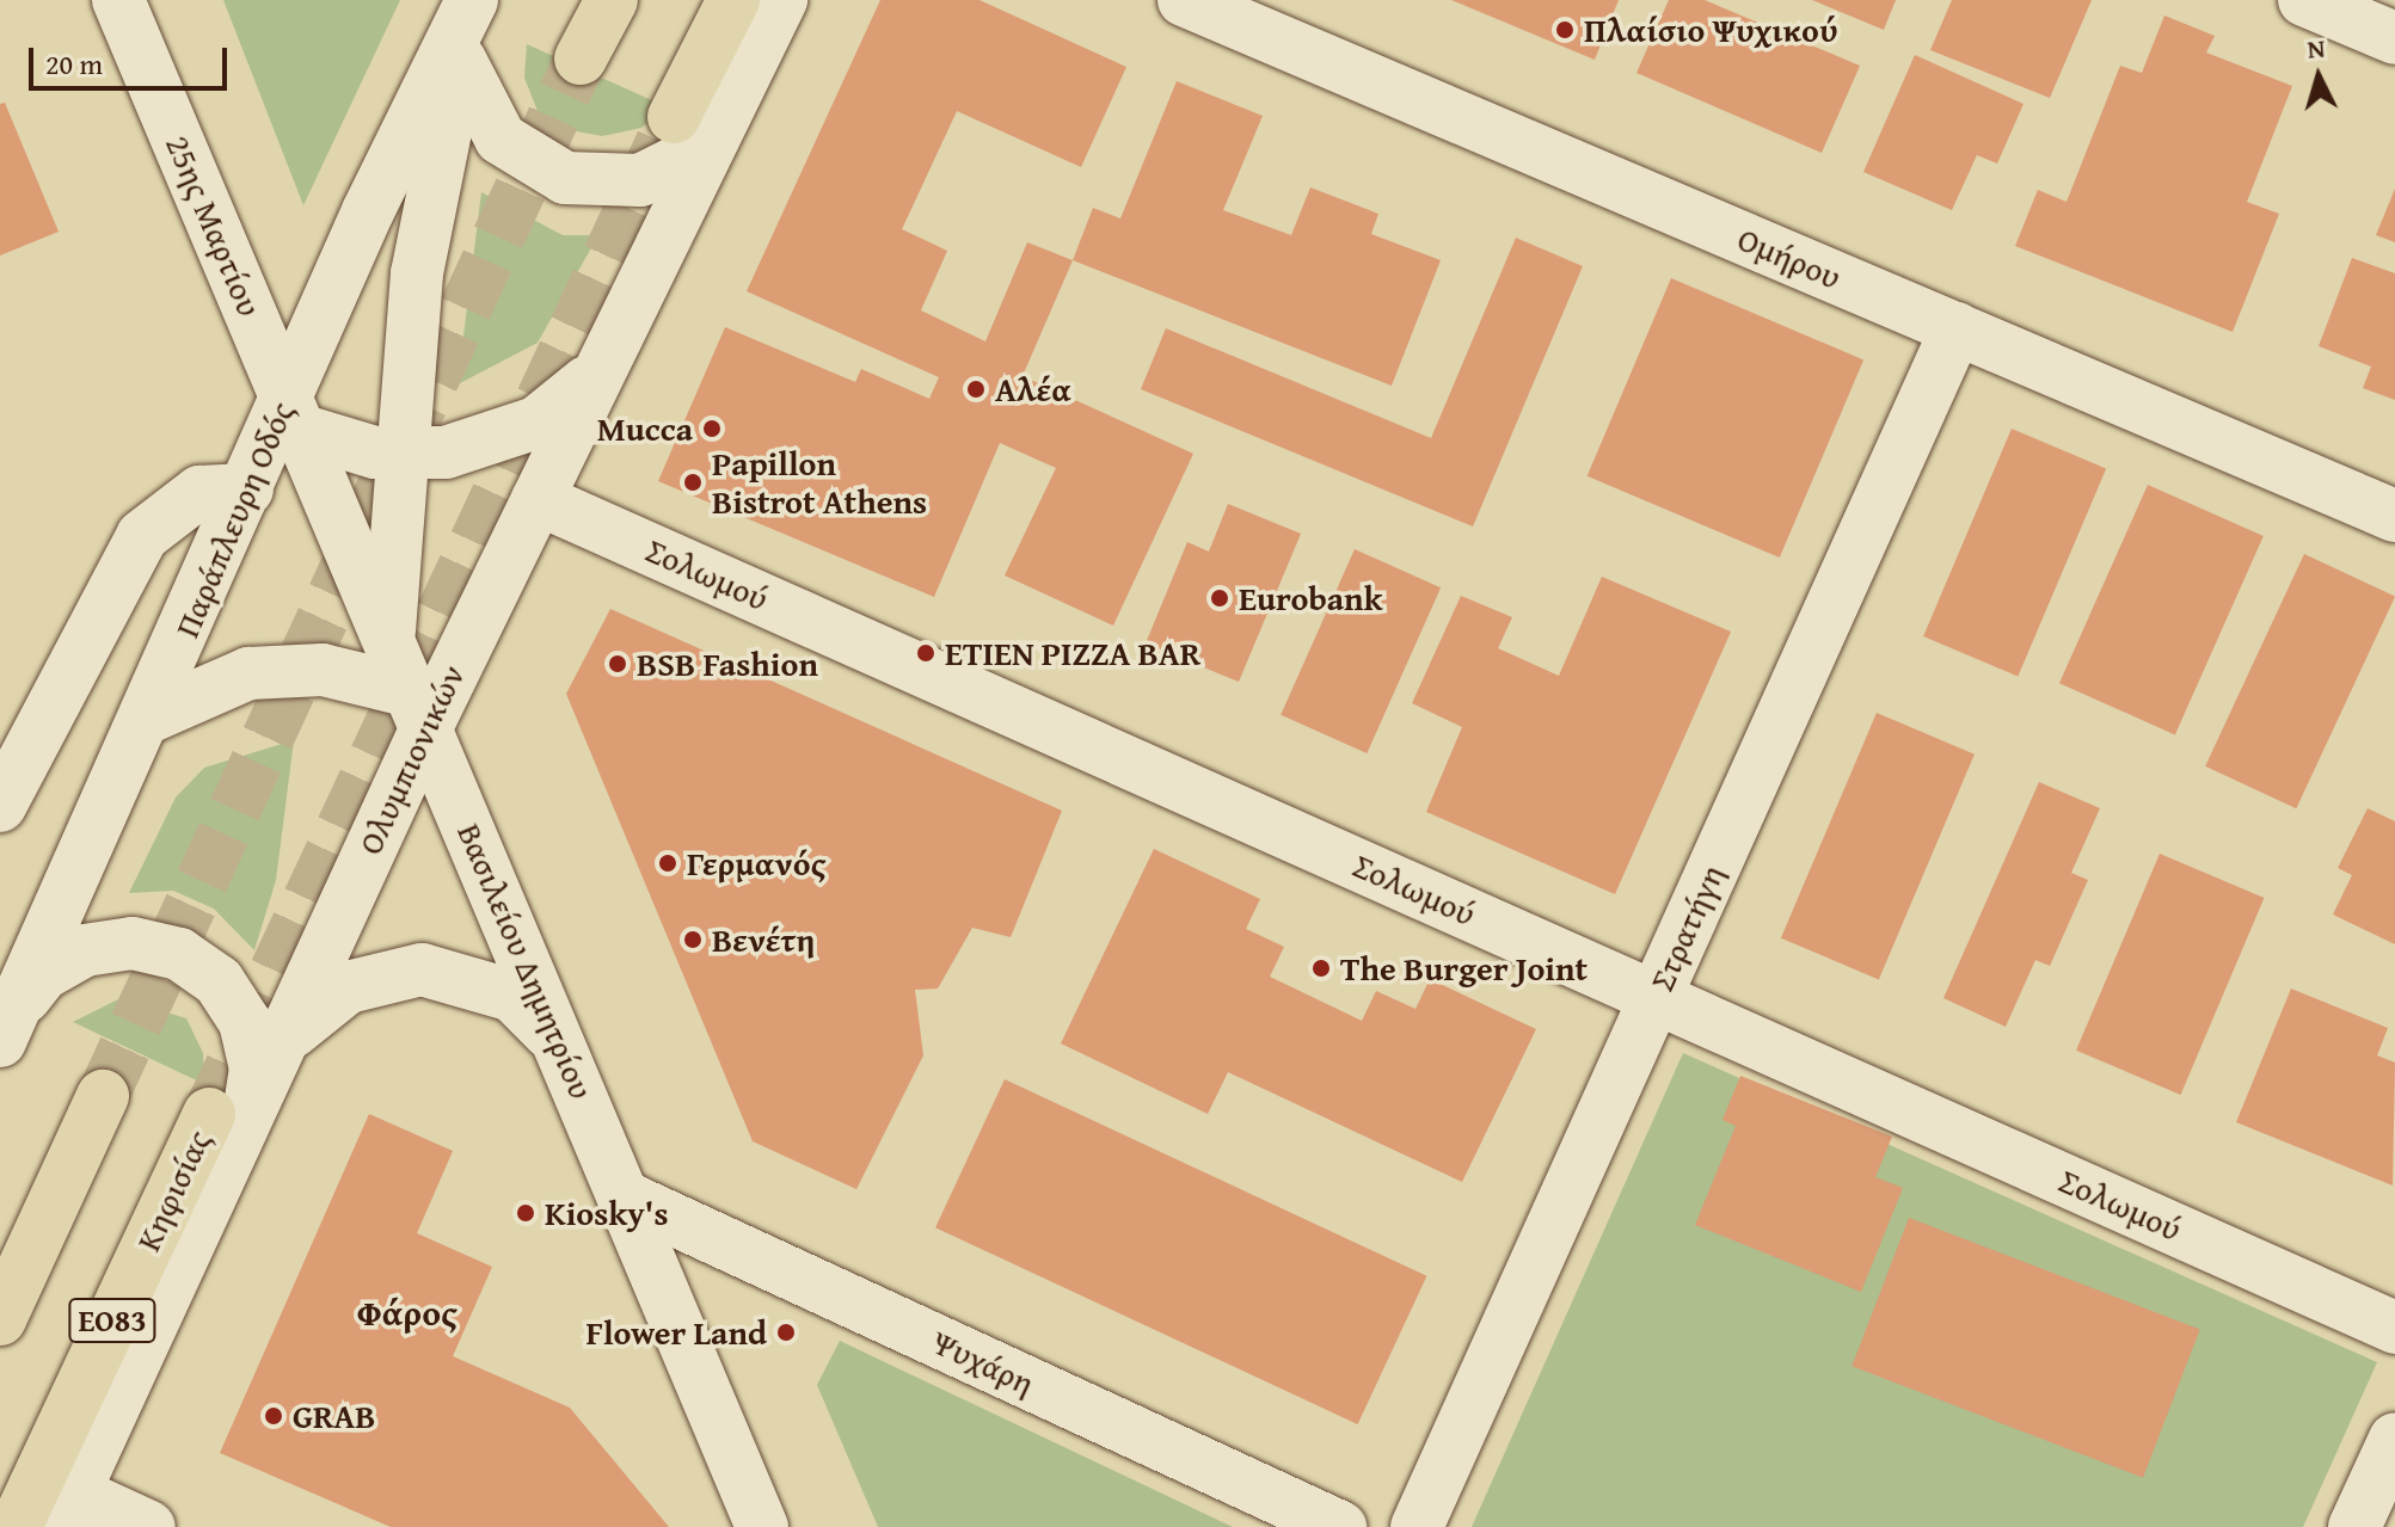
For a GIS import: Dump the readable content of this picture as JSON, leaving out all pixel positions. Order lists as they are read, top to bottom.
{
  "streets": {
    "main road": ["Κηφισίας", "ΕΟ83"],
    "street": [
      "25ης Μαρτίου",
      "Ομήρου",
      "Παράπλευρη Οδός",
      "Σολωμού",
      "Ολυμπιονικών",
      "Στρατήγη",
      "Βασιλείου Δημητρίου",
      "Ψυχάρη"
    ]
  },
  "crossings": [
    ["25ης Μαρτίου", "Παράπλευρη Οδός"],
    ["25ης Μαρτίου", "Βασιλείου Δημητρίου"],
    ["Ομήρου", "Στρατήγη"],
    ["Παράπλευρη Οδός", "Βασιλείου Δημητρίου"],
    ["Σολωμού", "Ολυμπιονικών"],
    ["Σολωμού", "Στρατήγη"],
    ["Ολυμπιονικών", "Βασιλείου Δημητρίου"],
    ["Ολυμπιονικών", "Κηφισίας"],
    ["Βασιλείου Δημητρίου", "Ψυχάρη"]
  ],
  "districts": ["Φάρος"],
  "places": [
    "Πλαίσιο Ψυχικού",
    "Αλέα",
    "Mucca",
    "Papillon Bistrot Athens",
    "Eurobank",
    "ETIEN PIZZA BAR",
    "BSB Fashion",
    "Γερμανός",
    "Βενέτη",
    "The Burger Joint",
    "Kiosky's",
    "Flower Land",
    "GRAB"
  ],
  "scale_bar": "20 m",
  "north": "top"
}
